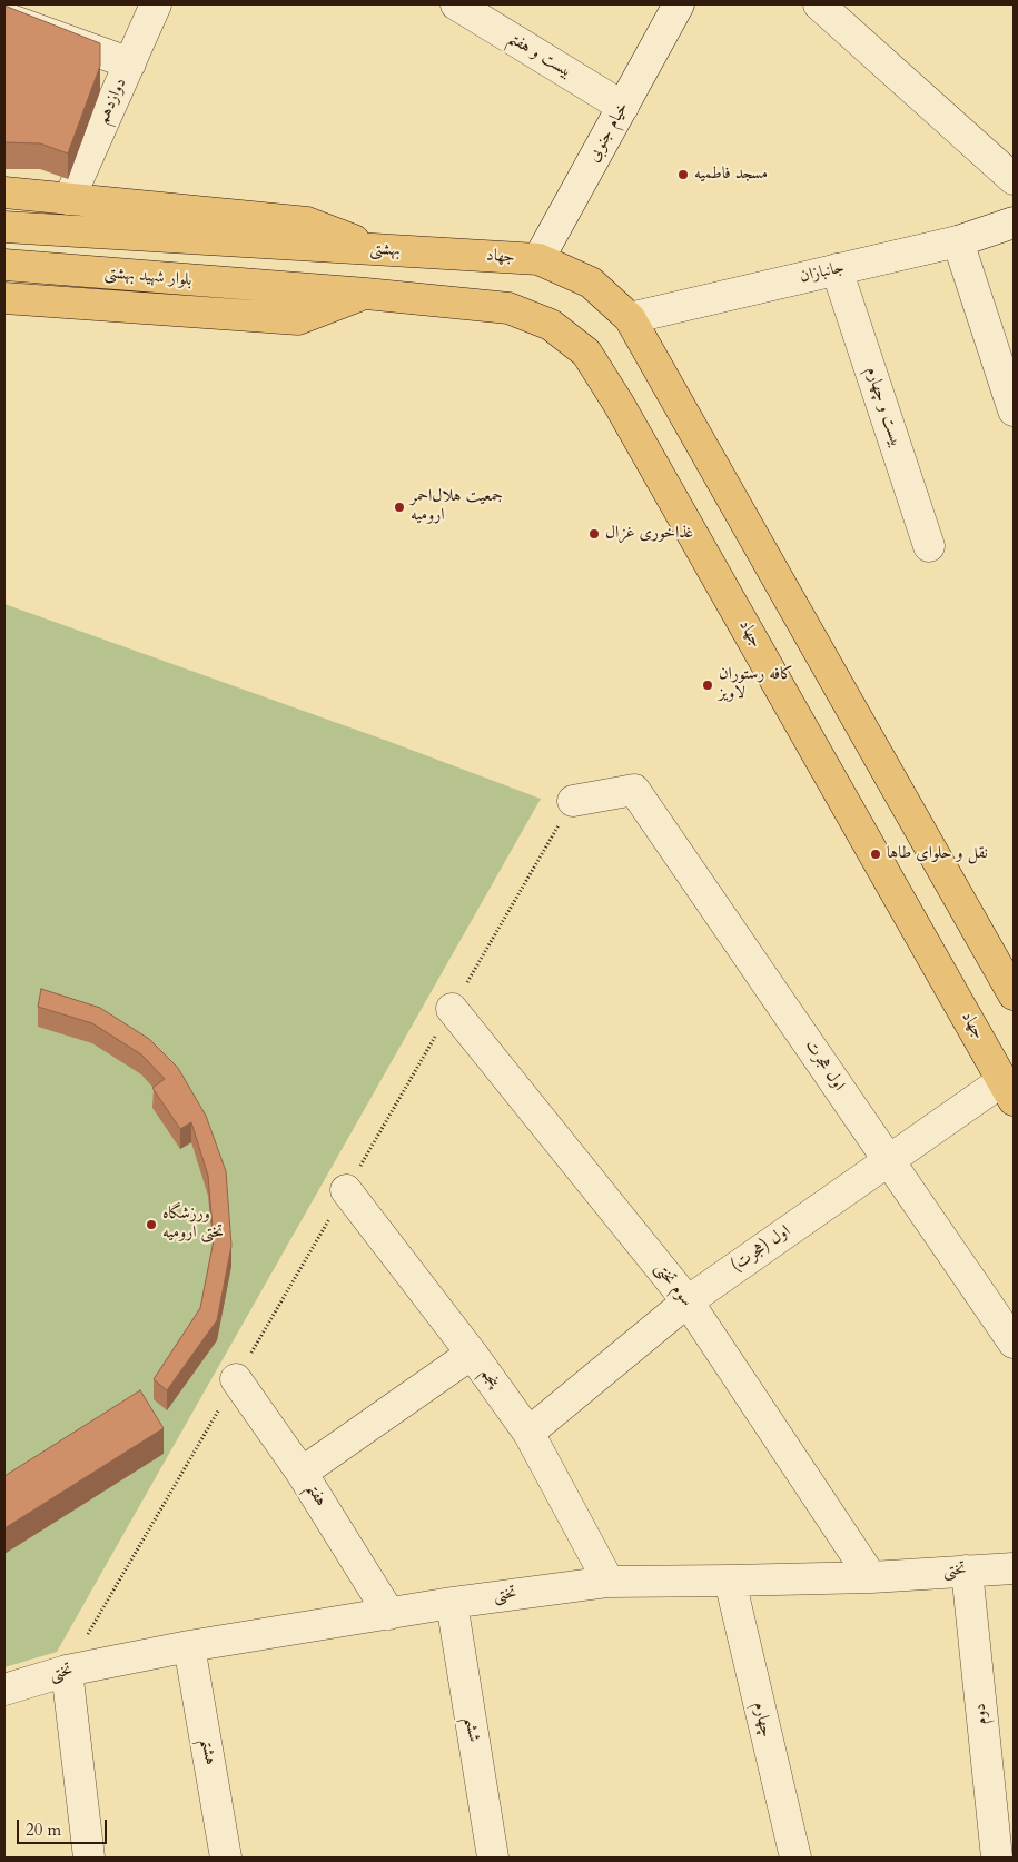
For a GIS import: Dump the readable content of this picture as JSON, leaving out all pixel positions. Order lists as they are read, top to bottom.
{
  "streets": {
    "main road": ["بهشتی", "جهاد", "بلوار شهید بهشتی"],
    "street": [
      "بیست و هفتم",
      "دوازدهم",
      "خیام جنوبی",
      "جانبازان",
      "بیست و چهارم",
      "اول هجرت",
      "اول (هجرت)",
      "سوم تختی",
      "پنجم",
      "هفتم",
      "تختی",
      "دوم",
      "چهارم",
      "ششم",
      "هشتم"
    ]
  },
  "crossings": [
    ["بیست و هفتم", "خیام جنوبی"],
    ["خیام جنوبی", "جهاد"],
    ["بهشتی", "جهاد"],
    ["جهاد", "جانبازان"],
    ["جهاد", "بلوار شهید بهشتی"],
    ["جهاد", "اول (هجرت)"],
    ["جانبازان", "بیست و چهارم"],
    ["اول هجرت", "اول (هجرت)"],
    ["اول (هجرت)", "سوم تختی"],
    ["اول (هجرت)", "پنجم"],
    ["سوم تختی", "تختی"],
    ["پنجم", "تختی"],
    ["هفتم", "تختی"],
    ["تختی", "دوم"],
    ["تختی", "چهارم"],
    ["تختی", "ششم"],
    ["تختی", "هشتم"]
  ],
  "places": [
    "مسجد فاطمیه",
    "جمعیت هلال‌احمر ارومیه",
    "غذاخوری غزال",
    "کافه رستوران لاویز",
    "نقل و حلوای طاها",
    "ورزشگاه تختی ارومیه"
  ],
  "scale_bar": "20 m"
}
